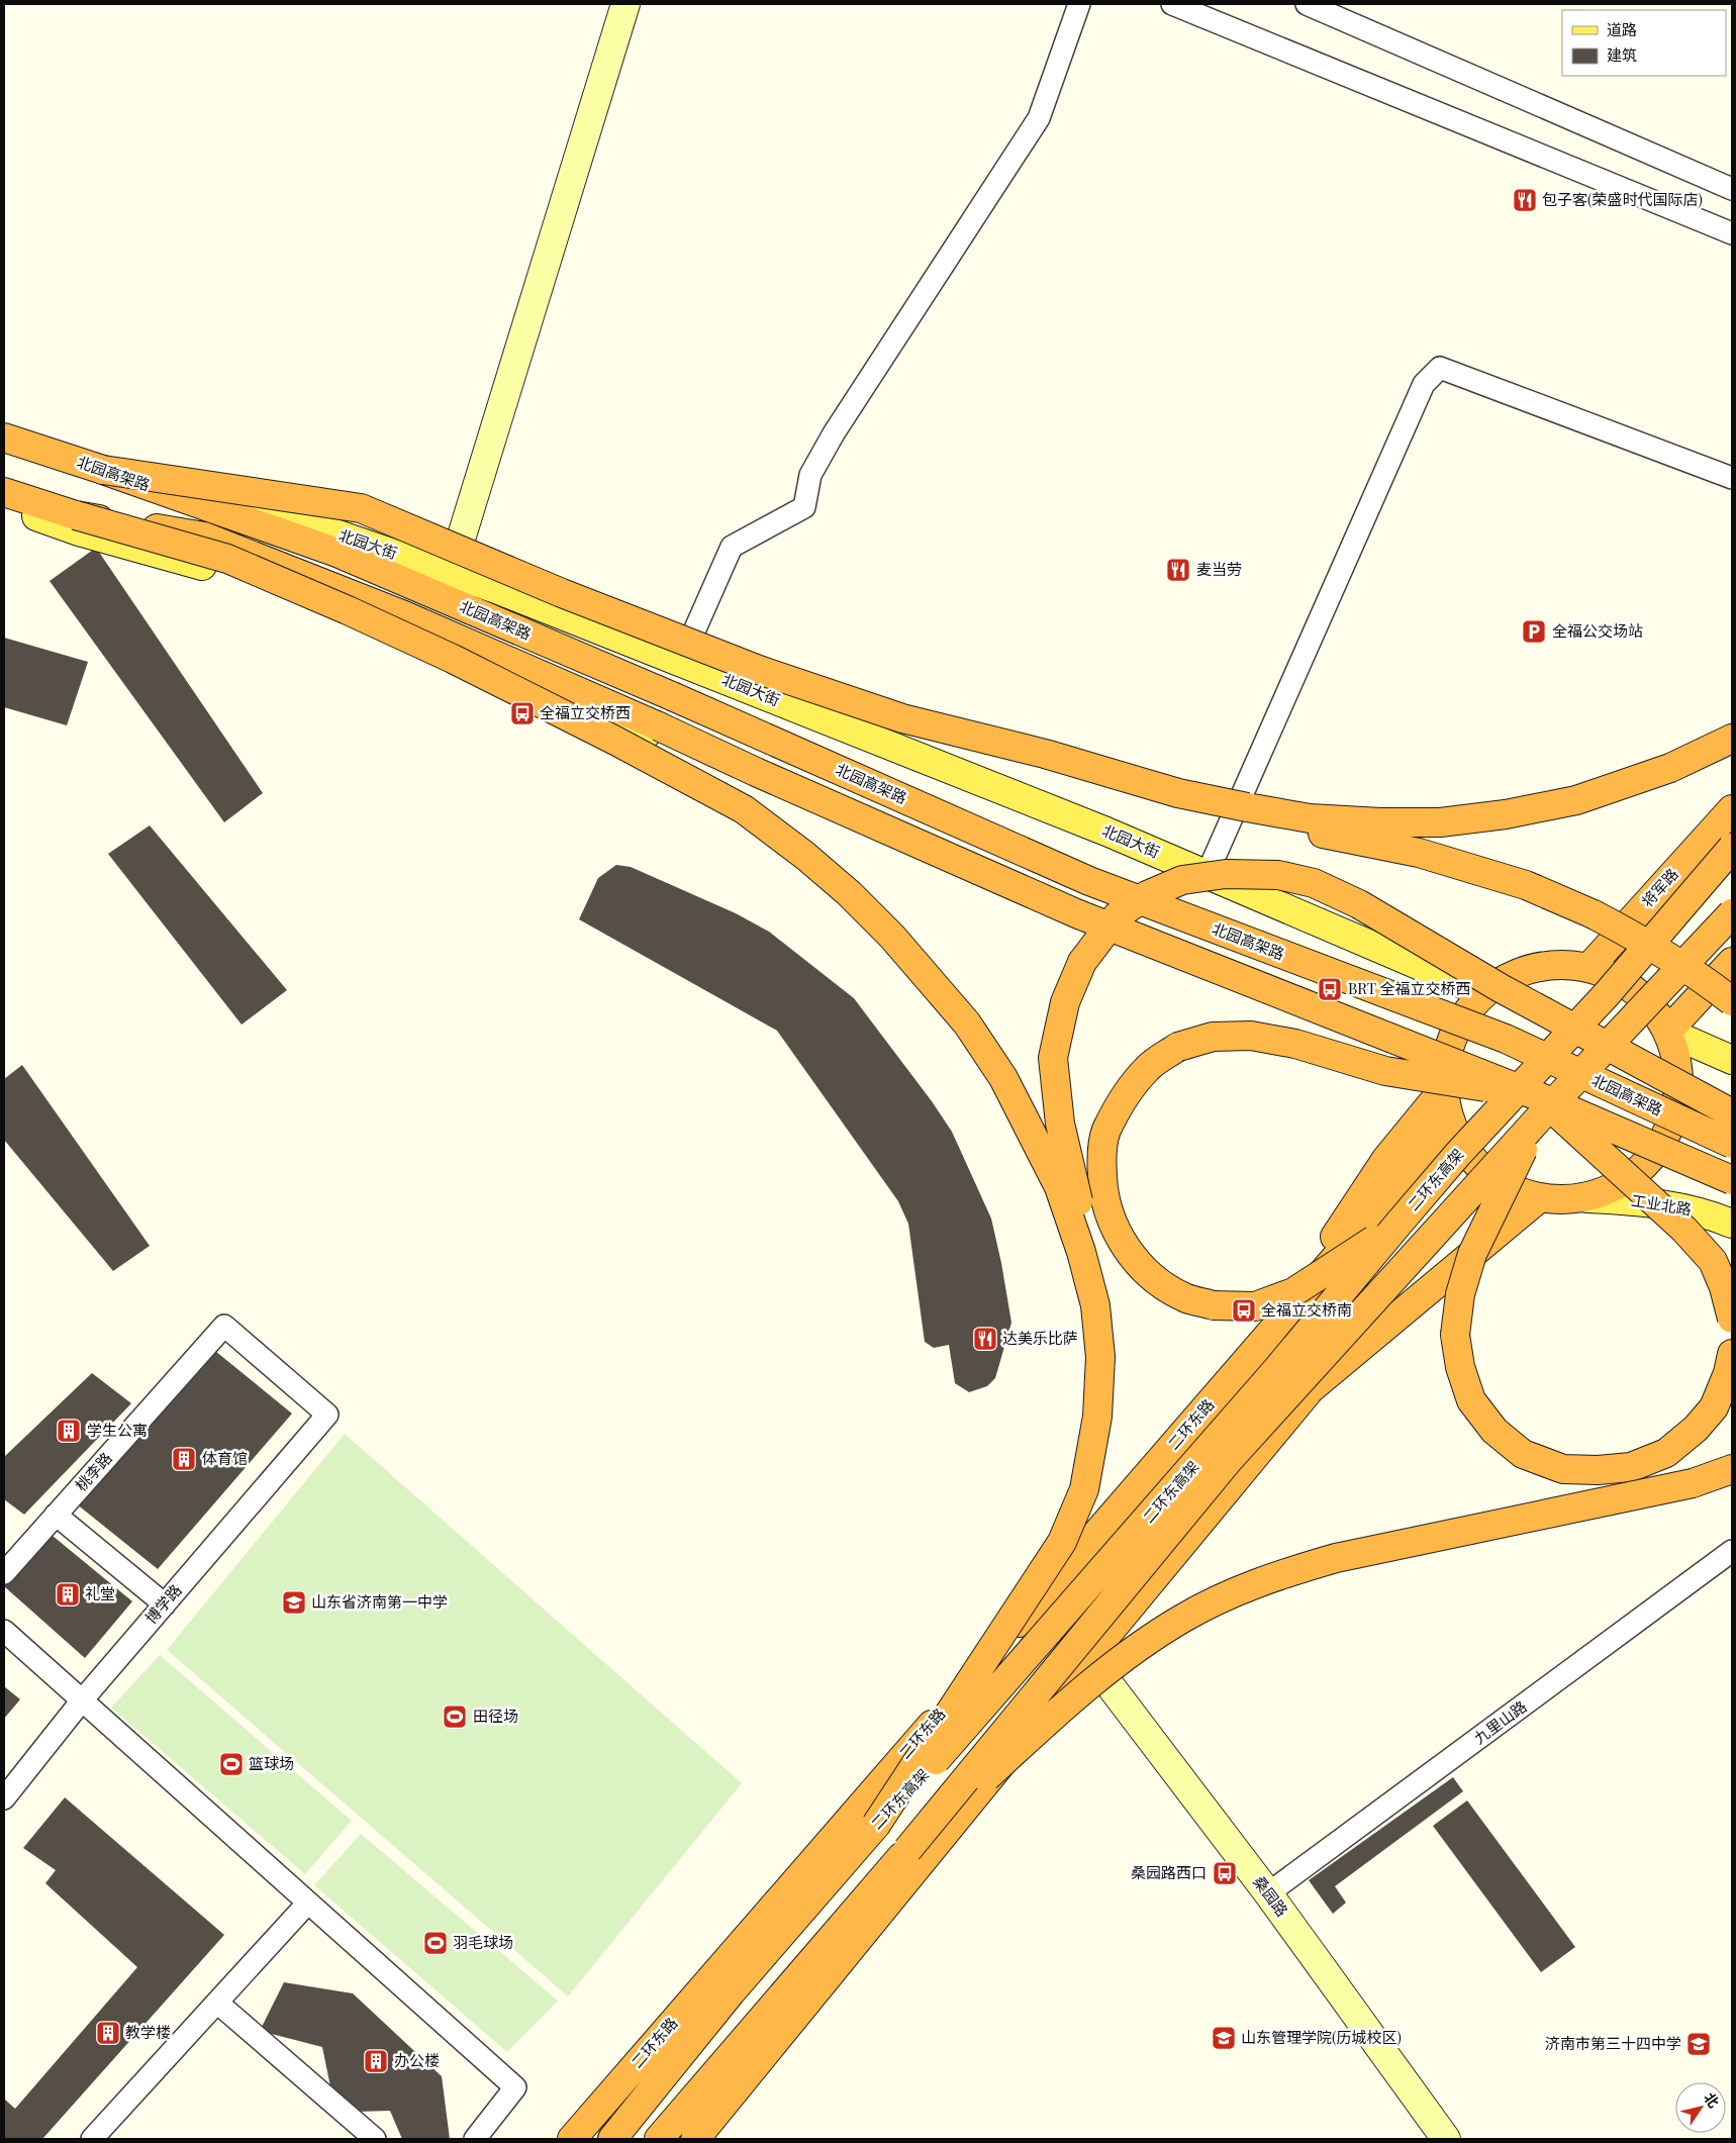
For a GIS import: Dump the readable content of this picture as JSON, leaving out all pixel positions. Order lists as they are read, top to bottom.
{
  "streets": {
    "highway": [
      "北园高架路",
      "将军路",
      "二环东高架",
      "二环东路"
    ],
    "main road": ["北园大街", "工业北路"],
    "street": [
      "桃李路",
      "博学路",
      "九里山路",
      "桑园路"
    ]
  },
  "crossings": [
    ["北园高架路", "二环东高架"],
    ["桃李路", "博学路"],
    ["九里山路", "桑园路"]
  ],
  "places": {
    "restaurant": ["包子客(荣盛时代国际店)", "麦当劳", "达美乐比萨"],
    "parking": ["全福公交场站"],
    "bus stop": [
      "全福立交桥西",
      "BRT 全福立交桥西",
      "全福立交桥南",
      "桑园路西口"
    ],
    "building": [
      "学生公寓",
      "体育馆",
      "礼堂",
      "教学楼",
      "办公楼"
    ],
    "school or university": ["山东省济南第一中学", "山东管理学院(历城校区)", "济南市第三十四中学"],
    "sports": ["田径场", "篮球场", "羽毛球场"]
  },
  "legend": ["道路", "建筑"],
  "north": "top right"
}
